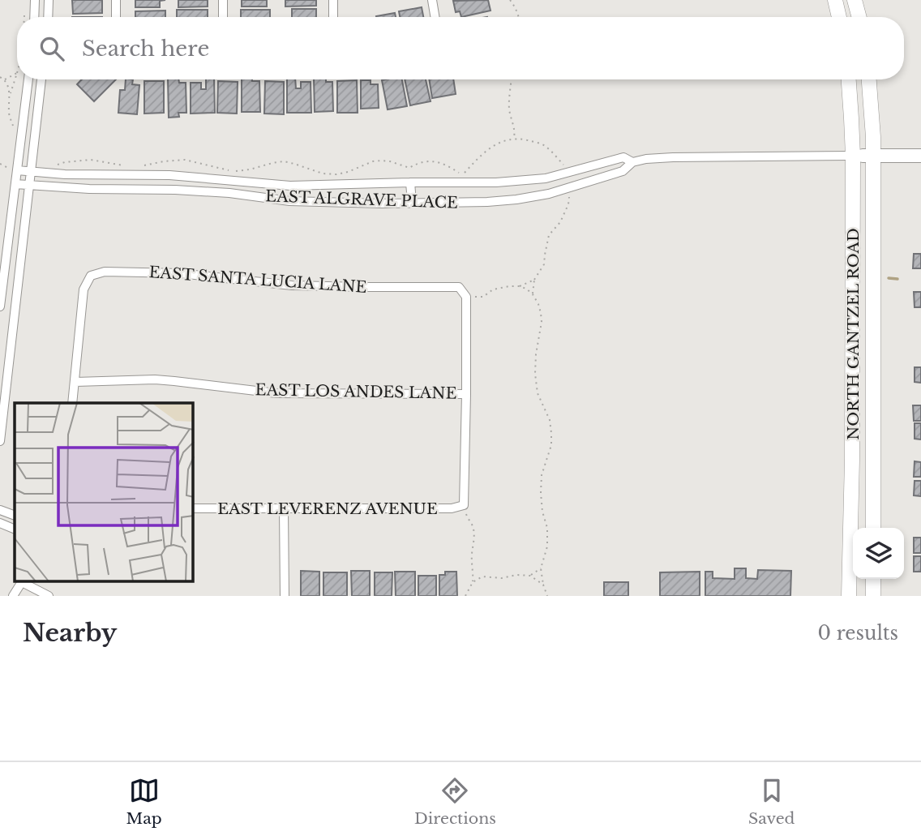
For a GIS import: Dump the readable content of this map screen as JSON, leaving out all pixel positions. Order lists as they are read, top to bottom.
{
  "streets": {
    "main road": ["NORTH GANTZEL ROAD"],
    "street": [
      "EAST ALGRAVE PLACE",
      "EAST SANTA LUCIA LANE",
      "EAST LOS ANDES LANE",
      "EAST LEVERENZ AVENUE"
    ]
  },
  "crossings": [
    ["EAST ALGRAVE PLACE", "NORTH GANTZEL ROAD"],
    ["EAST SANTA LUCIA LANE", "EAST LOS ANDES LANE"]
  ],
  "page": {
    "search": "Search here",
    "heading": ["Nearby", "0 results"],
    "nav": ["Map", "Directions", "Saved"]
  }
}
